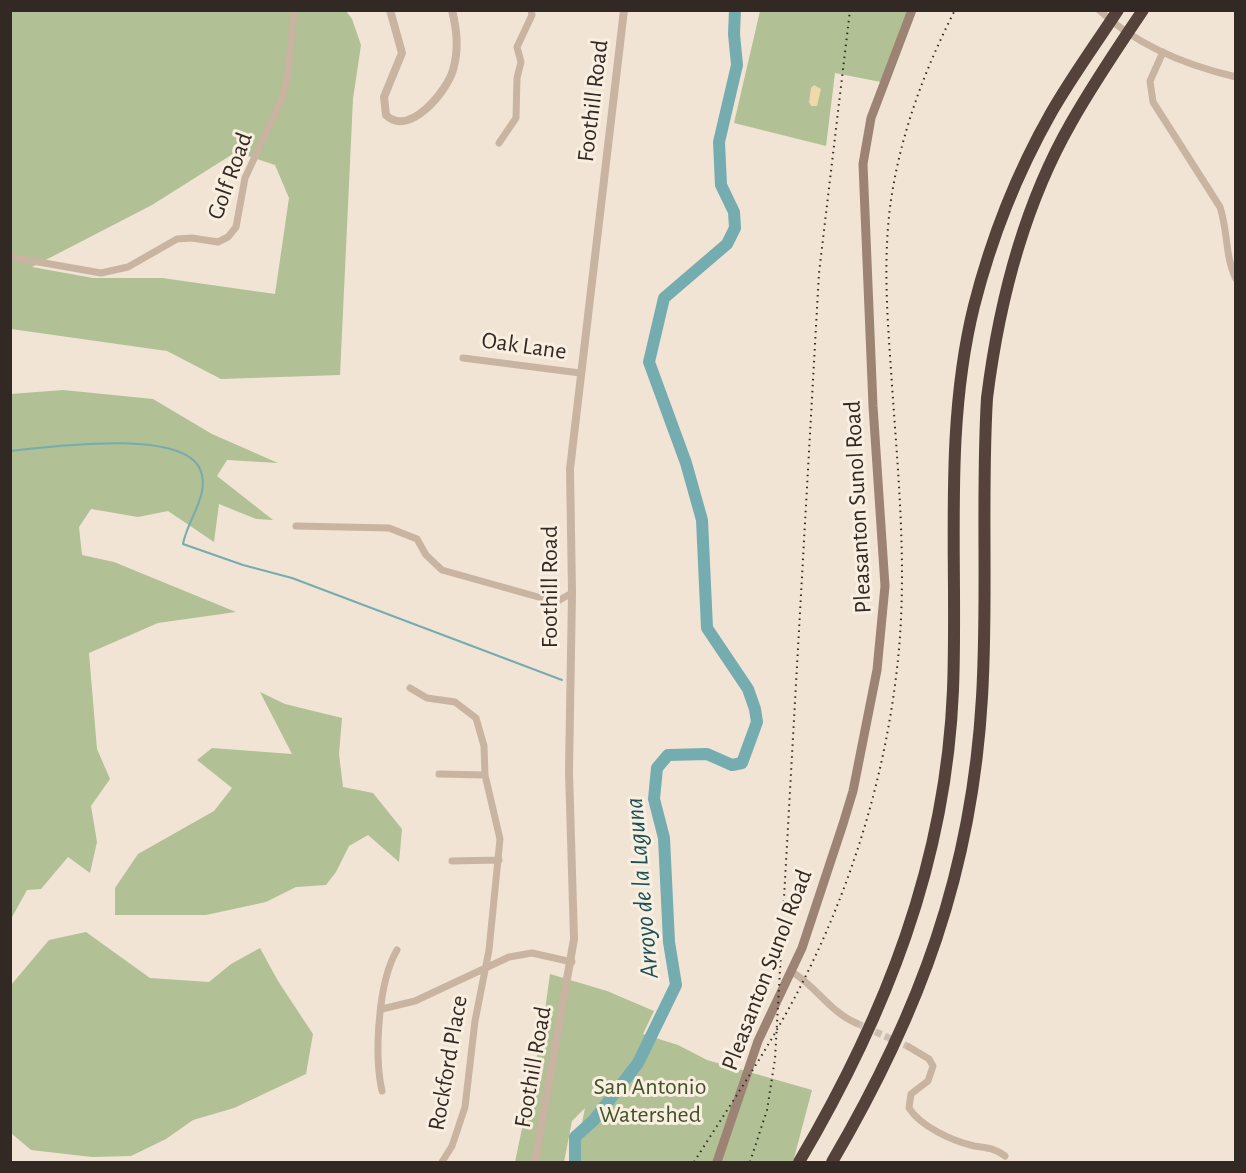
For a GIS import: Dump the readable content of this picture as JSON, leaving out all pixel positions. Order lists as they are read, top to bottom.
{
  "streets": {
    "main road": ["Pleasanton Sunol Road"],
    "street": [
      "Foothill Road",
      "Golf Road",
      "Oak Lane",
      "Rockford Place"
    ]
  },
  "crossings": [
    ["Foothill Road", "Oak Lane"]
  ],
  "water": ["Arroyo de la Laguna"],
  "parks": ["San Antonio Watershed"]
}
